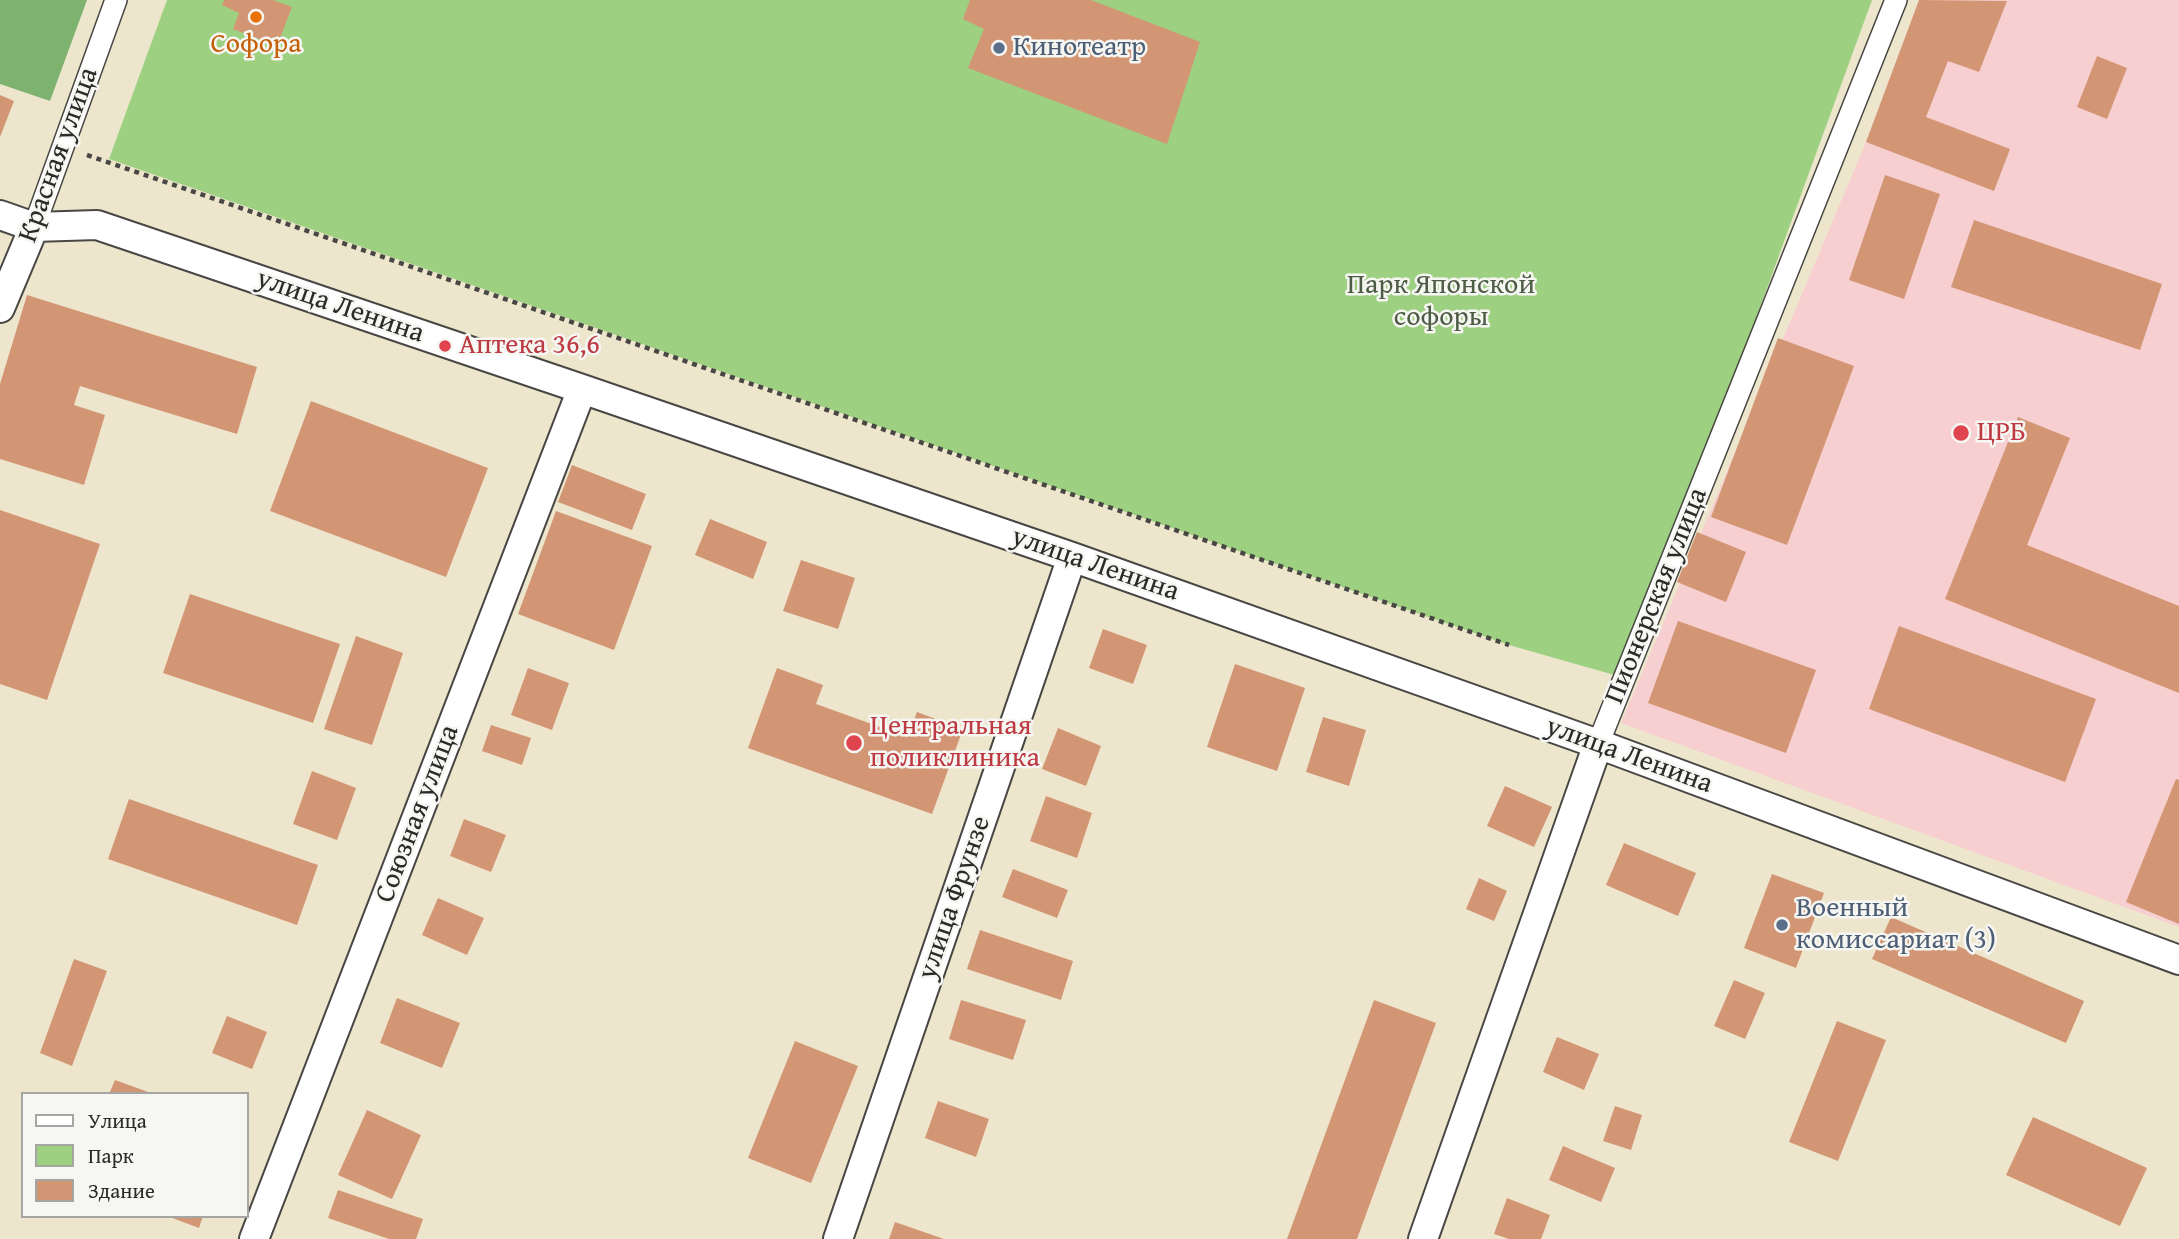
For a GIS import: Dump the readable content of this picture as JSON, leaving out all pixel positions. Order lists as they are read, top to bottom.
{
  "streets": {
    "street": [
      "Красная улица",
      "улица Ленина",
      "Пионерская улица",
      "Союзная улица",
      "улица Фрунзе"
    ]
  },
  "crossings": [
    ["Красная улица", "улица Ленина"],
    ["улица Ленина", "Пионерская улица"],
    ["улица Ленина", "Союзная улица"],
    ["улица Ленина", "улица Фрунзе"]
  ],
  "parks": ["Парк Японской софоры"],
  "places": [
    "Софора",
    "Кинотеатр",
    "Аптека 36,6",
    "ЦРБ",
    "Центральная поликлиника",
    "Военный комиссариат (3)"
  ],
  "legend": ["Улица", "Парк", "Здание"]
}
